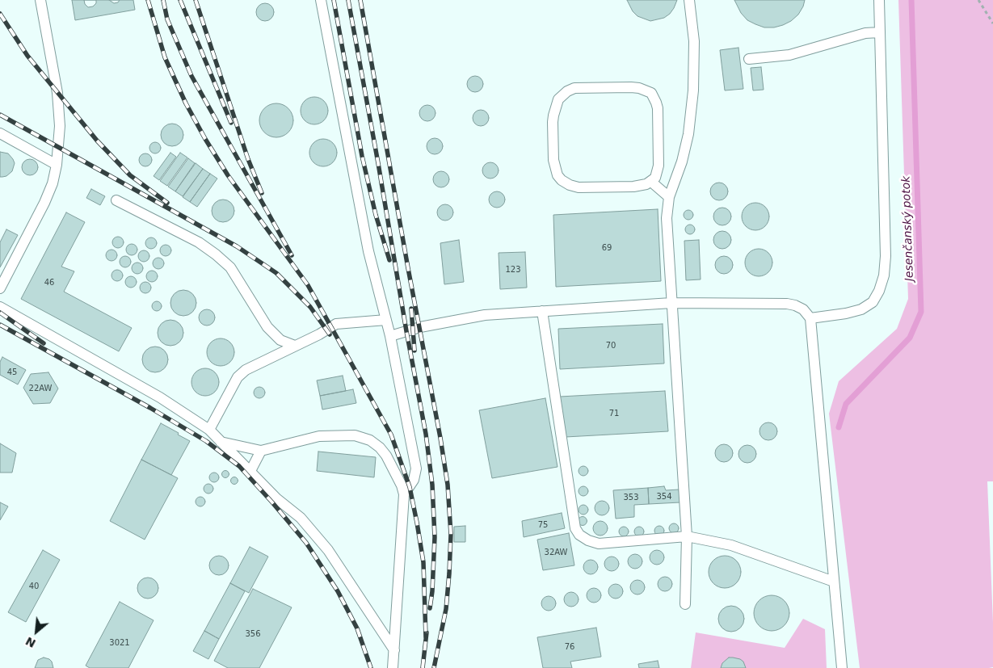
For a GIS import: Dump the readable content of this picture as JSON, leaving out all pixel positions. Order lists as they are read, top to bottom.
{
  "water": ["Jesenčanský potok"],
  "house_numbers": [
    "69",
    "123",
    "46",
    "70",
    "45",
    "22AW",
    "71",
    "354",
    "353",
    "75",
    "32AW",
    "40",
    "356",
    "3021",
    "76"
  ],
  "north": "bottom left"
}
